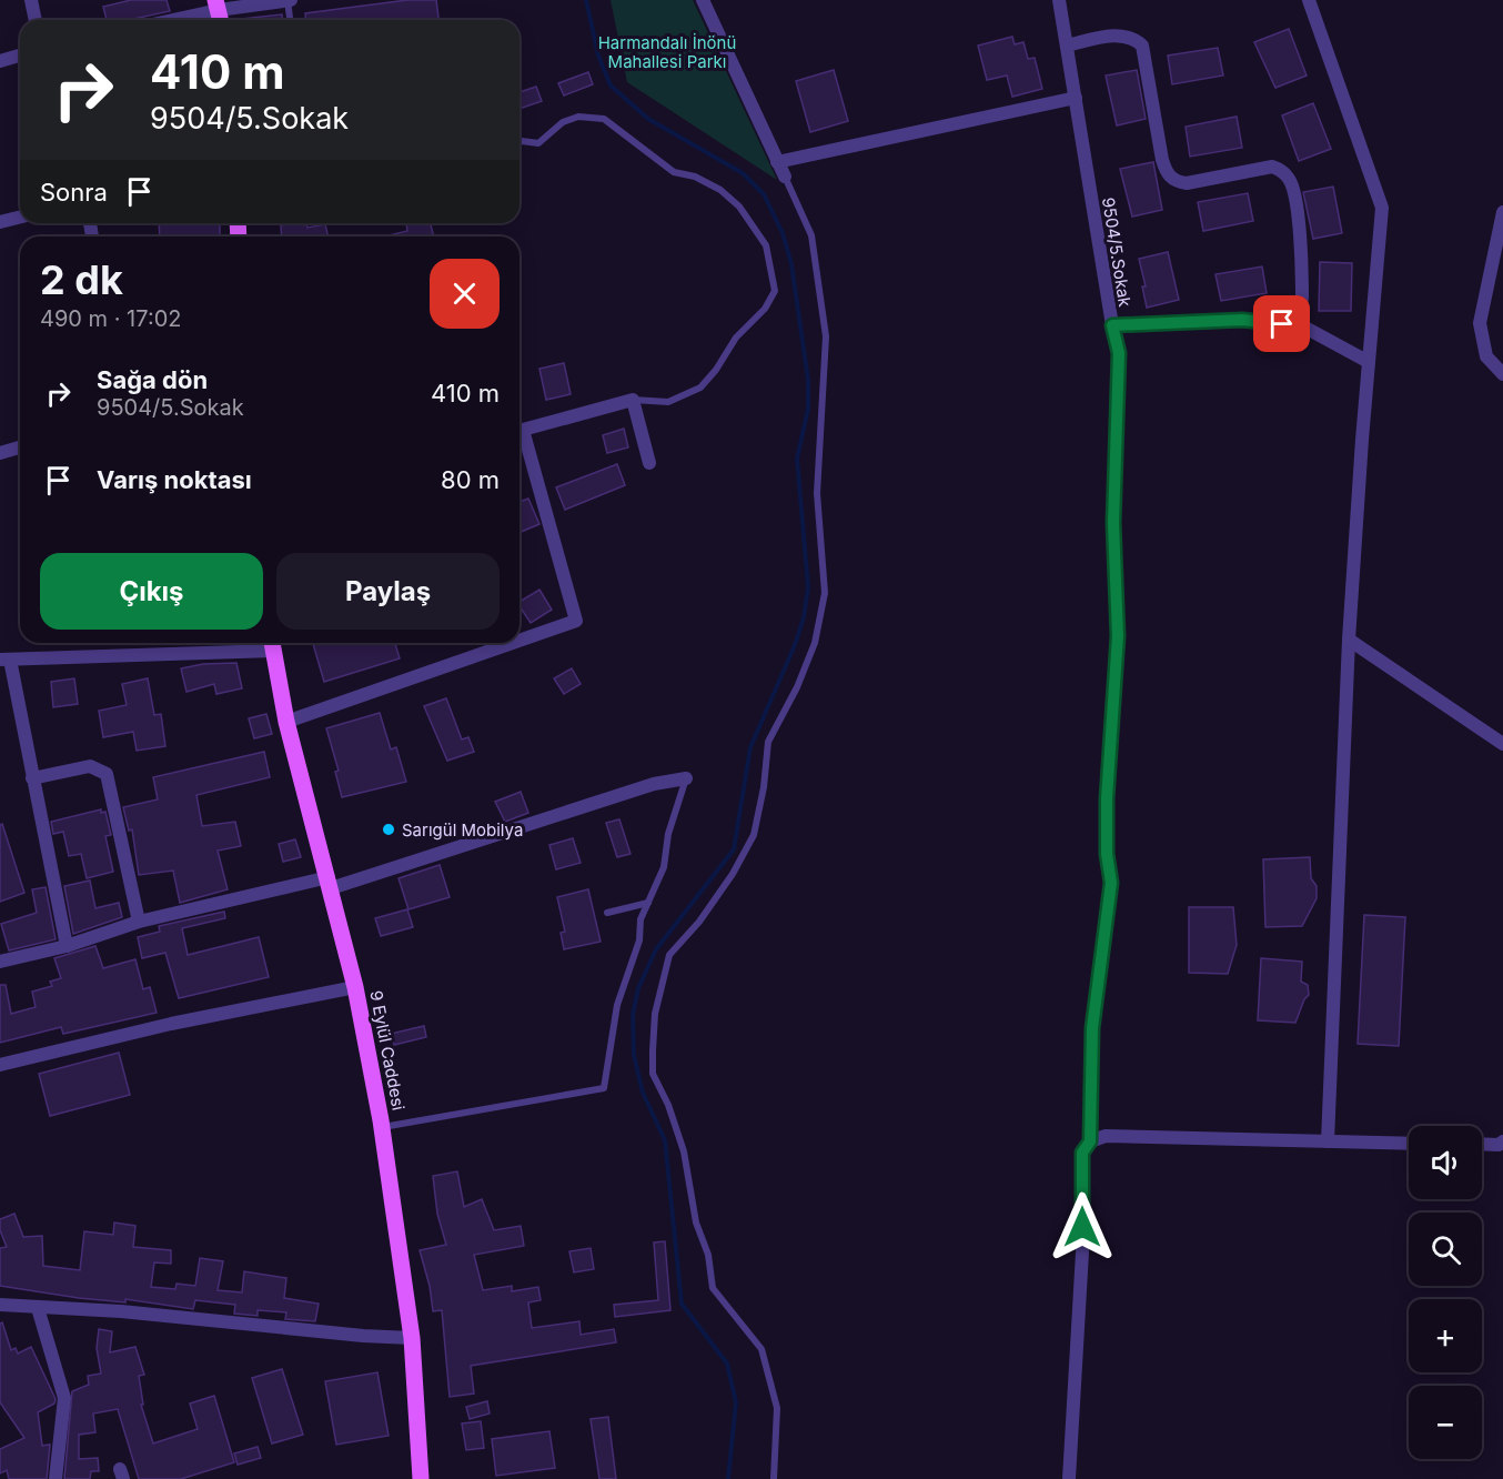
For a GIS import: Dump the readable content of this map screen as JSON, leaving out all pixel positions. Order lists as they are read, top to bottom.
{
  "streets": {
    "main road": ["9 Eylül Caddesi"],
    "street": ["9504/5.Sokak"]
  },
  "parks": ["Harmandalı İnönü Mahallesi Parkı"],
  "places": ["Sarıgül Mobilya"],
  "page": {
    "turn": ["410 m", "9504/5.Sokak"],
    "then": "Sonra",
    "heading": ["2 dk", "490 m · 17:02"],
    "list": [
      {
        "name": "Sağa dön",
        "note": "9504/5.Sokak",
        "value": "410 m"
      },
      {
        "name": "Varış noktası",
        "value": "80 m"
      }
    ],
    "buttons": ["Çıkış", "Paylaş"],
    "map_buttons": ["+", "−"]
  }
}
